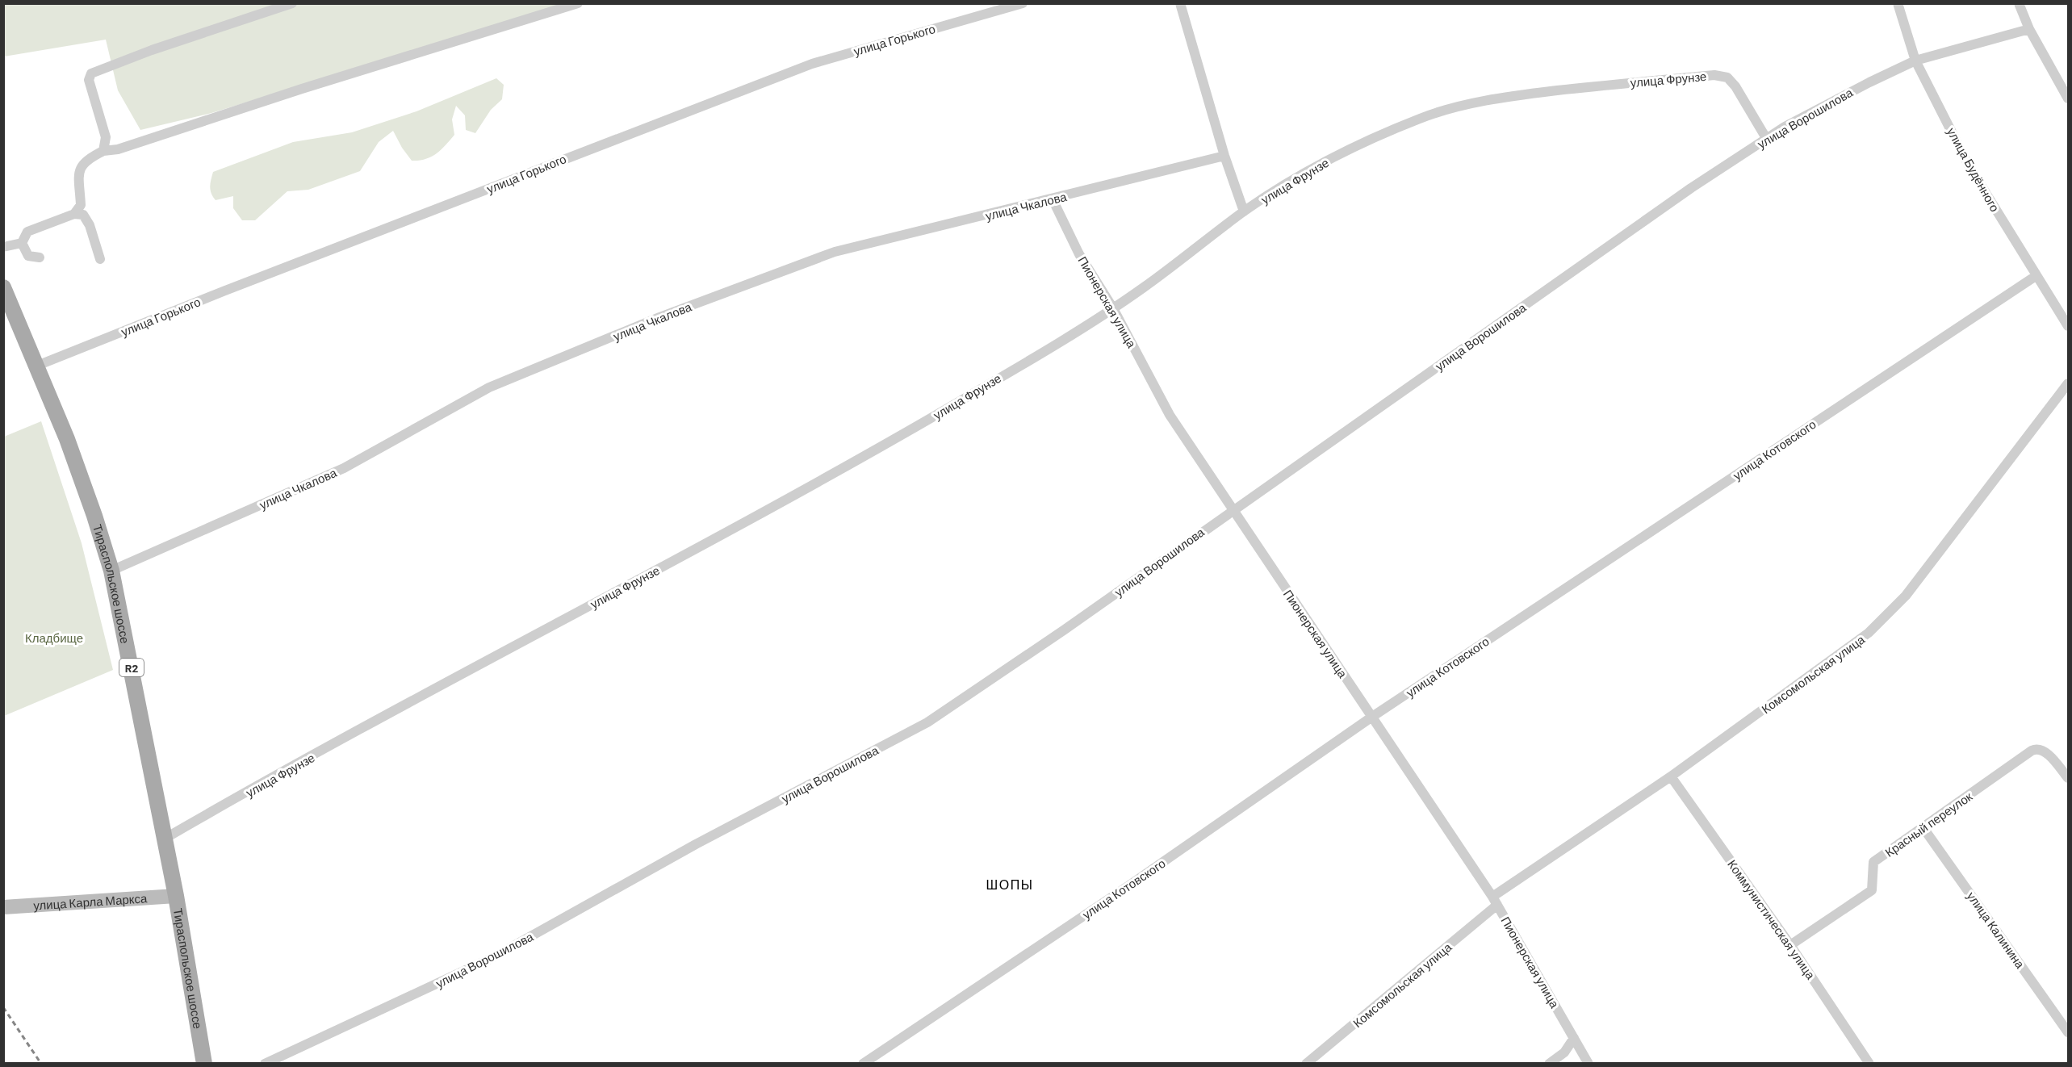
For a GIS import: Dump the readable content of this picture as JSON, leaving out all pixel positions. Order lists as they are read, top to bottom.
{
  "streets": {
    "main road": ["Тираспольское шоссе", "R2", "улица Карла Маркса"],
    "street": [
      "улица Горького",
      "улица Фрунзе",
      "улица Ворошилова",
      "улица Будённого",
      "улица Чкалова",
      "Пионерская улица",
      "улица Котовского",
      "Комсомольская улица",
      "Красный переулок",
      "Коммунистическая улица",
      "улица Калинина"
    ]
  },
  "crossings": [
    ["улица Горького", "Тираспольское шоссе"],
    ["улица Фрунзе", "улица Ворошилова"],
    ["улица Фрунзе", "Пионерская улица"],
    ["улица Фрунзе", "Тираспольское шоссе"],
    ["улица Ворошилова", "улица Будённого"],
    ["улица Ворошилова", "Пионерская улица"],
    ["улица Будённого", "улица Котовского"],
    ["улица Чкалова", "Пионерская улица"],
    ["улица Чкалова", "Тираспольское шоссе"],
    ["Пионерская улица", "улица Котовского"],
    ["Пионерская улица", "Комсомольская улица"],
    ["Тираспольское шоссе", "улица Карла Маркса"],
    ["Комсомольская улица", "Коммунистическая улица"],
    ["Красный переулок", "Коммунистическая улица"],
    ["Красный переулок", "улица Калинина"]
  ],
  "districts": ["ШОПЫ"],
  "parks": ["Кладбище"]
}
